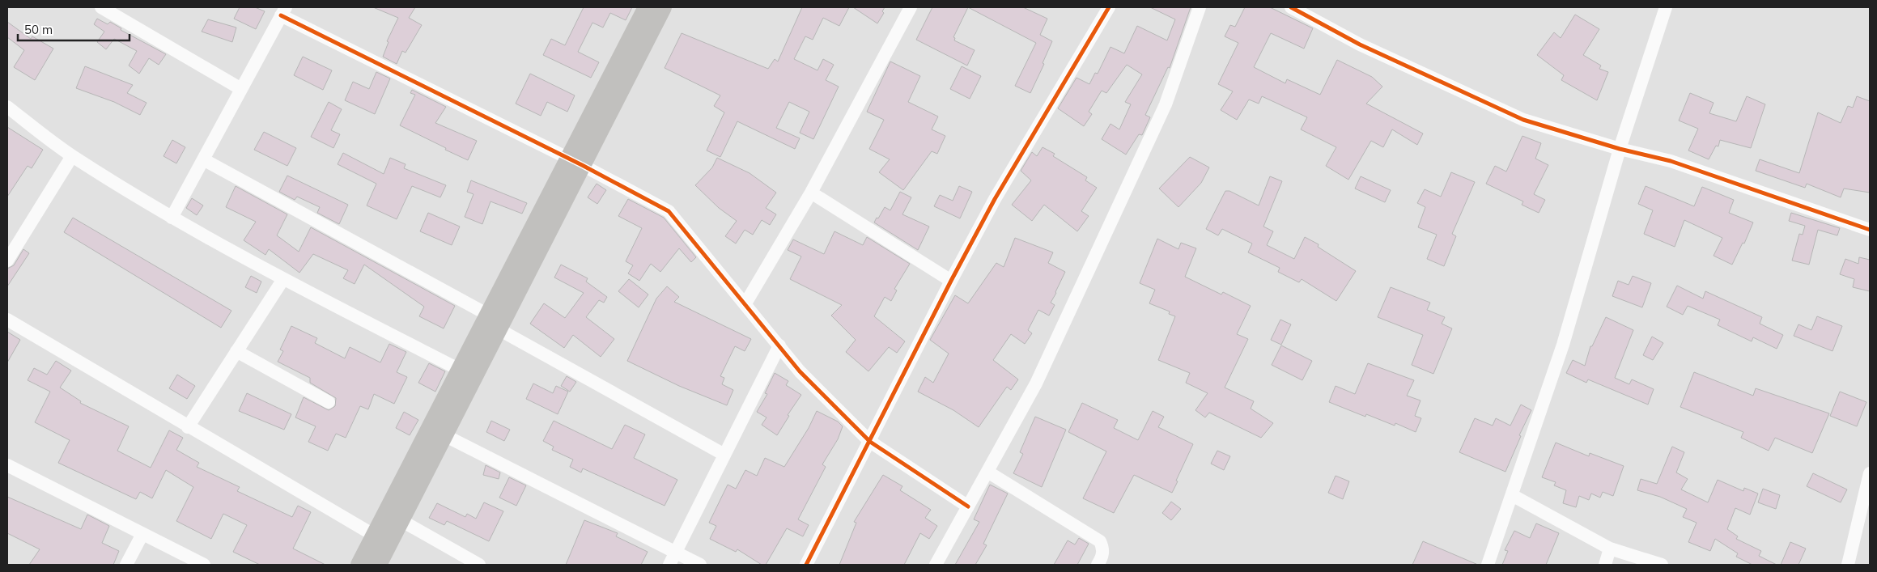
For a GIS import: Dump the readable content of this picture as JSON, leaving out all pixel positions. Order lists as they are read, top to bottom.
{
  "scale_bar": "50 m"
}
